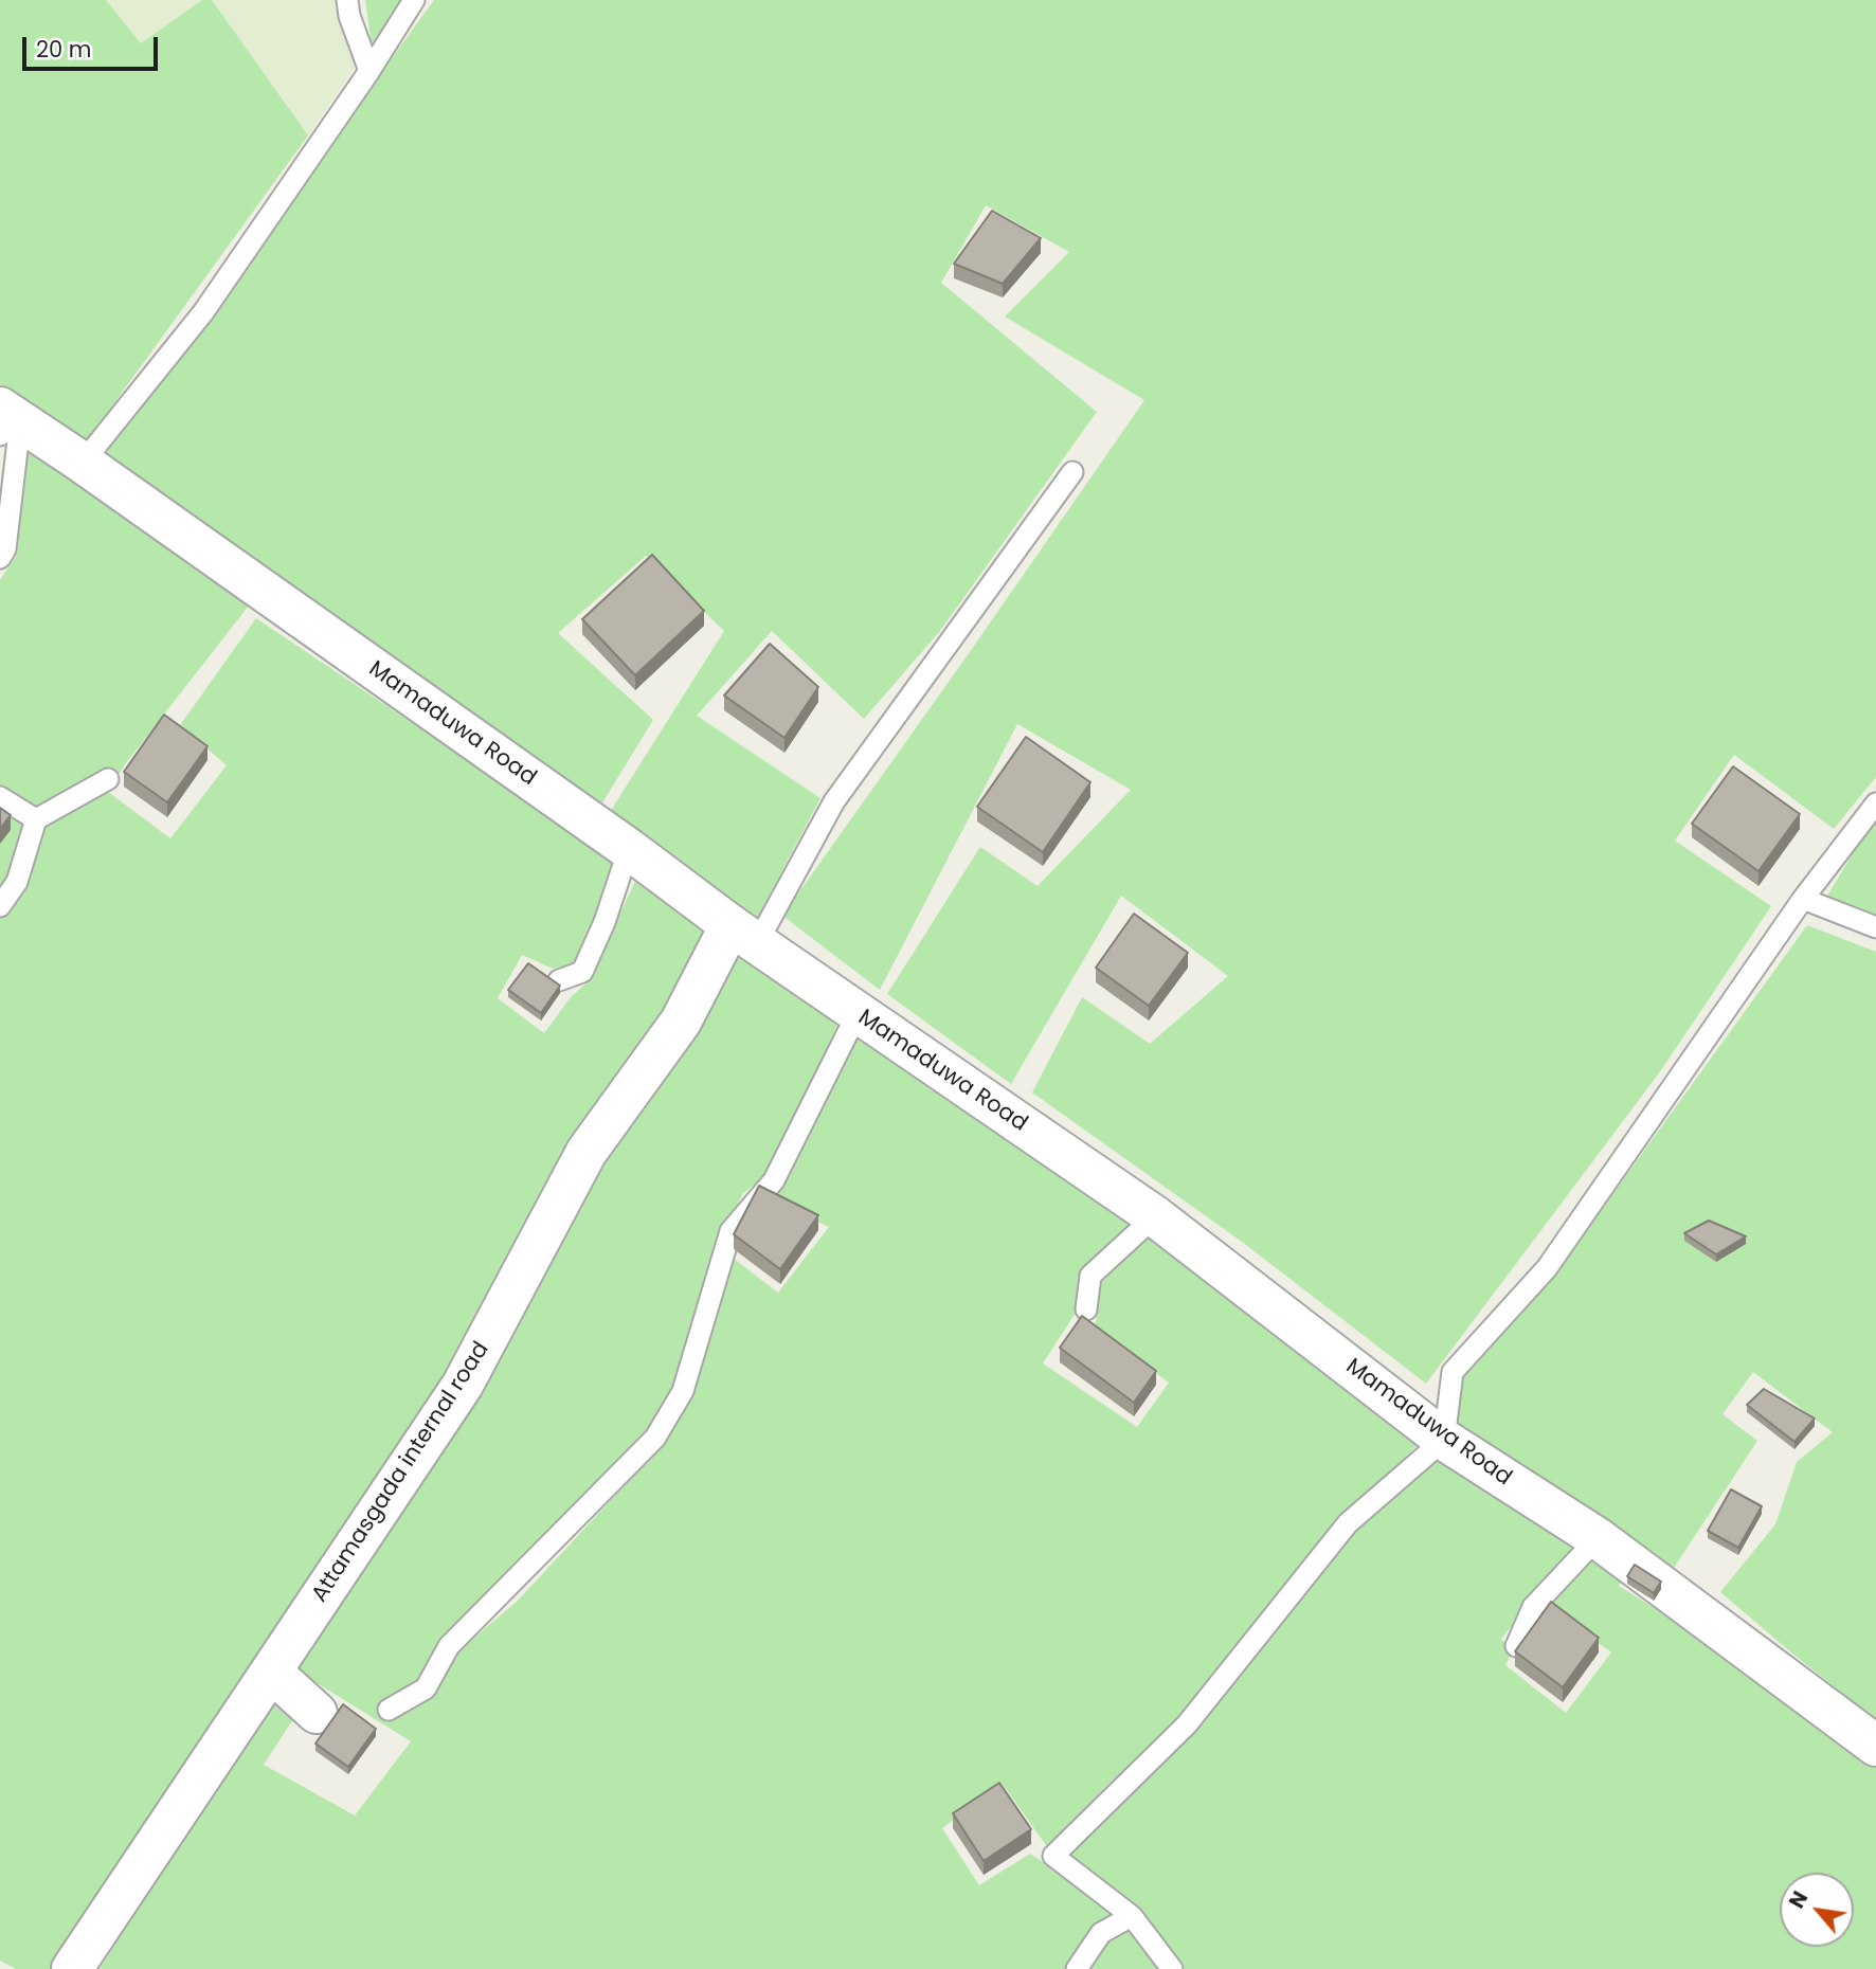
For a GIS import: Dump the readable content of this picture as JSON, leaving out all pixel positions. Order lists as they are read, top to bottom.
{
  "streets": {
    "street": ["Mamaduwa Road", "Attamasgada internal road"]
  },
  "crossings": [
    ["Mamaduwa Road", "Attamasgada internal road"]
  ],
  "scale_bar": "20 m",
  "north": "top left"
}
